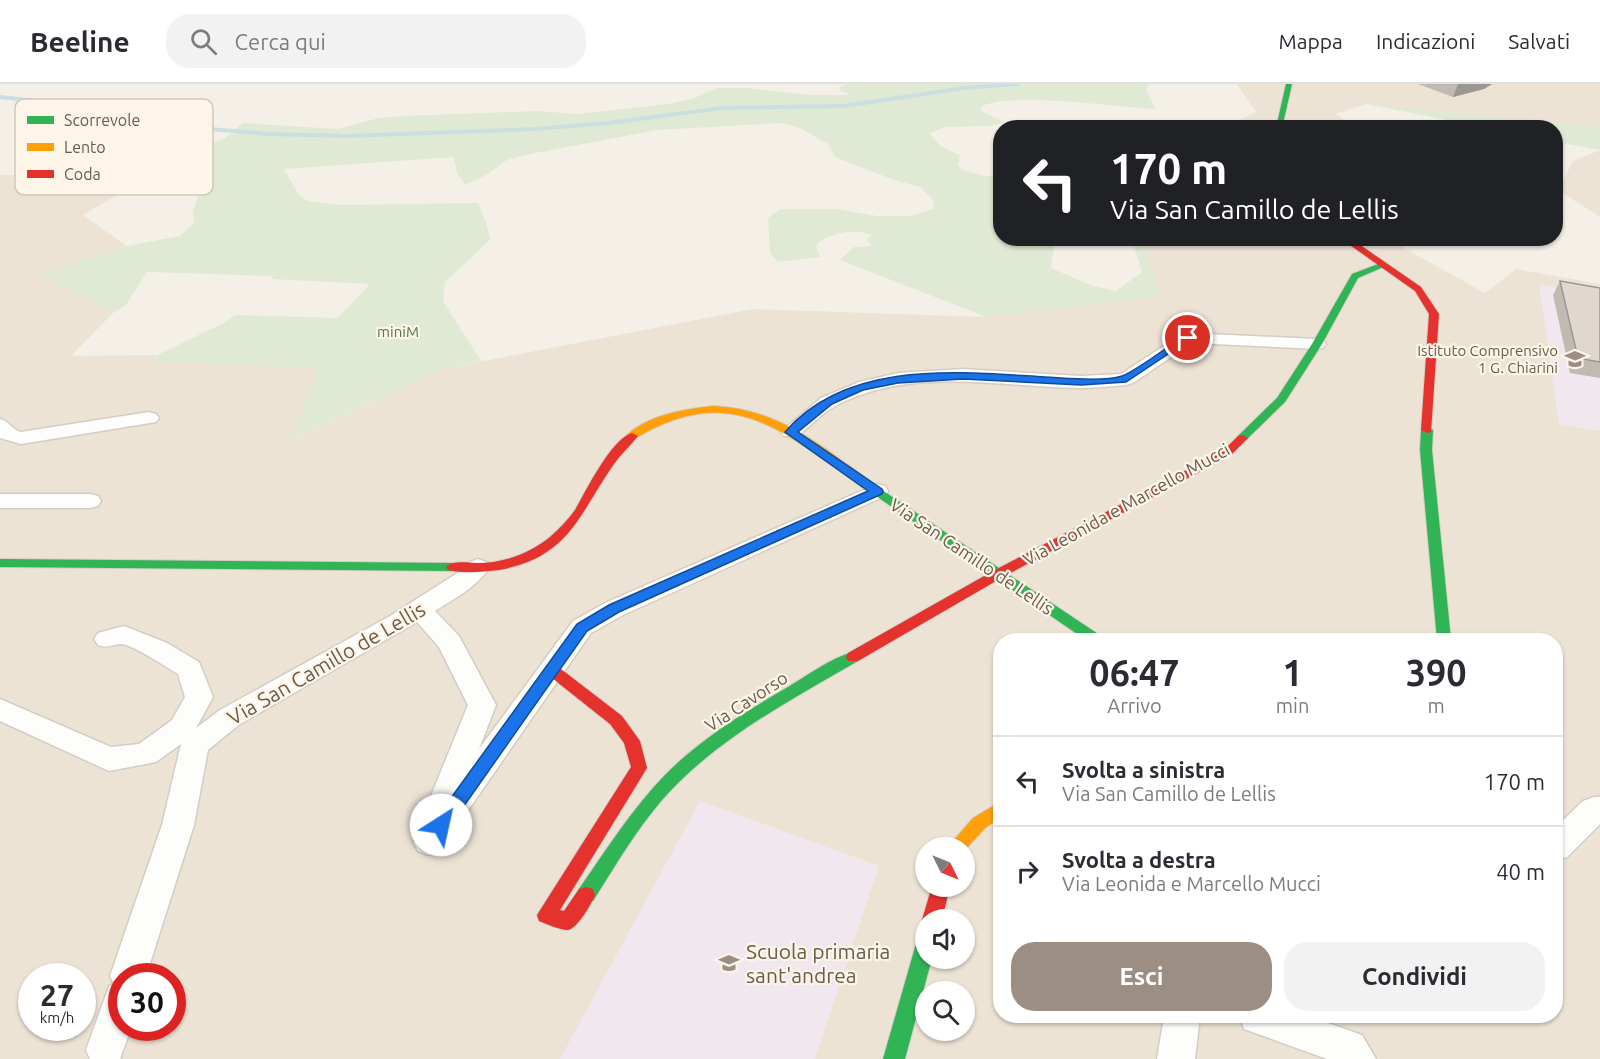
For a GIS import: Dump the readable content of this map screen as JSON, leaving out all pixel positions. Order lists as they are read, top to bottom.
{
  "streets": {
    "street": ["Via Leonida e Marcello Mucci", "Via San Camillo de Lellis", "Via Cavorso"]
  },
  "crossings": [
    ["Via Leonida e Marcello Mucci", "Via San Camillo de Lellis"],
    ["Via Leonida e Marcello Mucci", "Via Cavorso"],
    ["Via San Camillo de Lellis", "Via Cavorso"]
  ],
  "parks": ["miniM"],
  "places": {
    "school or university": ["Istituto Comprensivo 1 G. Chiarini", "Scuola primaria sant'andrea"]
  },
  "legend": ["Scorrevole", "Lento", "Coda"],
  "north": "bottom right",
  "page": {
    "header": "Beeline",
    "search": "Cerca qui",
    "nav": ["Mappa", "Indicazioni", "Salvati"],
    "turn": ["170 m", "Via San Camillo de Lellis"],
    "eta": [
      "06:47",
      "Arrivo",
      "1",
      "min",
      "390",
      "m"
    ],
    "list": [
      {
        "name": "Svolta a sinistra",
        "note": "Via San Camillo de Lellis",
        "value": "170 m"
      },
      {
        "name": "Svolta a destra",
        "note": "Via Leonida e Marcello Mucci",
        "value": "40 m"
      }
    ],
    "buttons": ["Esci", "Condividi"],
    "speed": "27 km/h",
    "limit": "30"
  }
}
